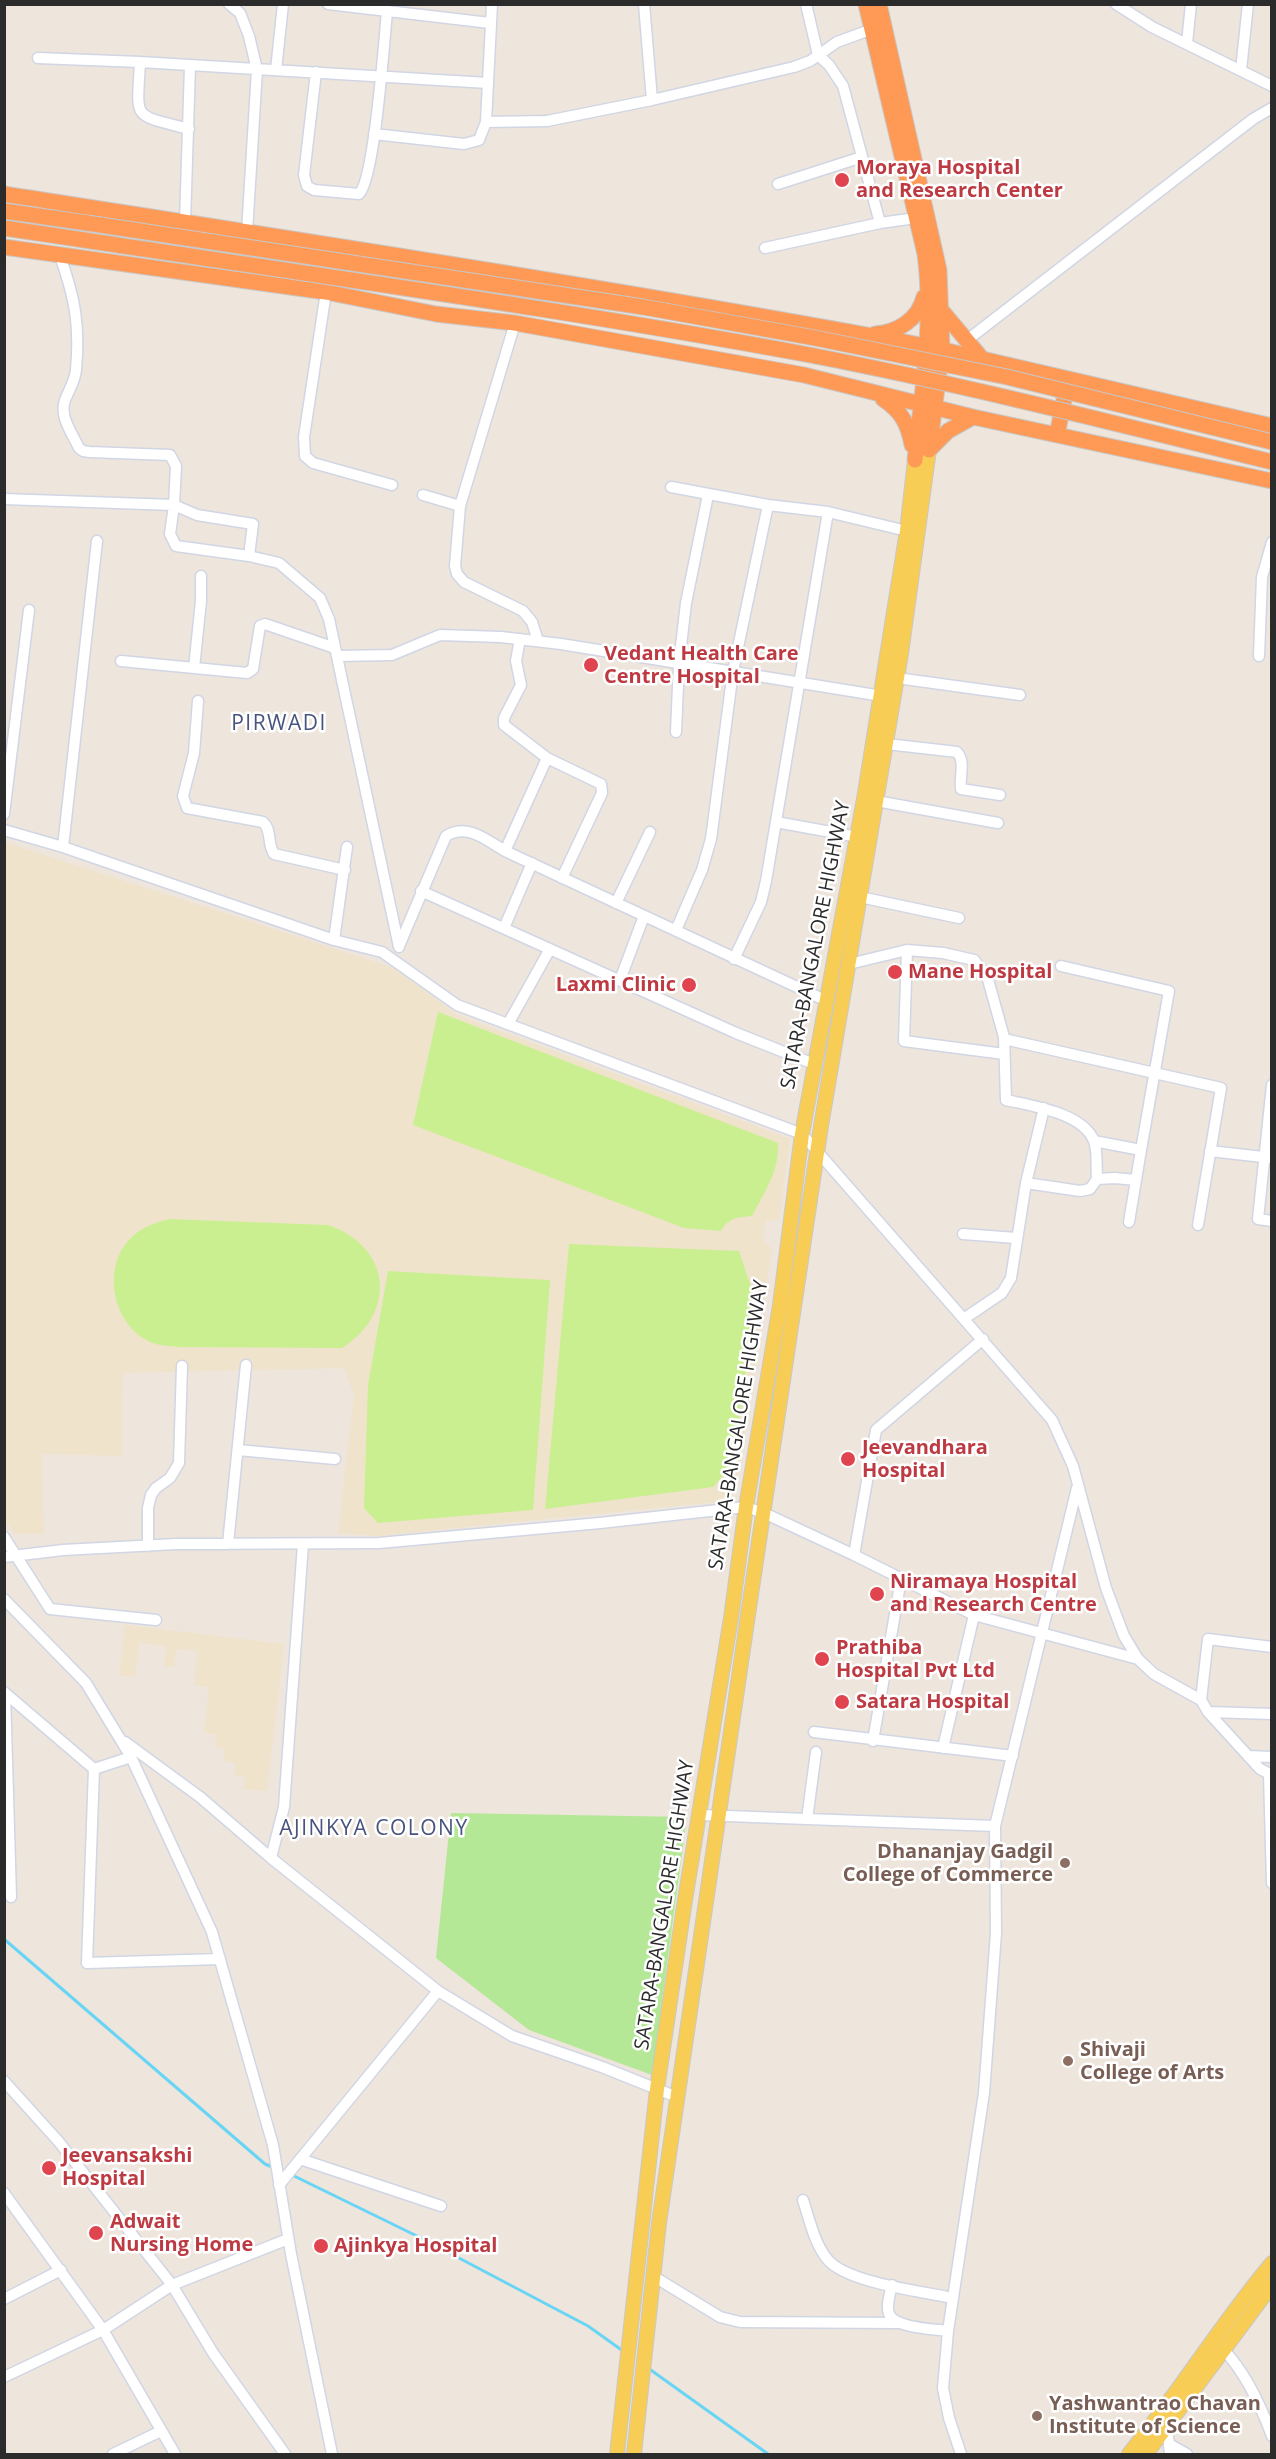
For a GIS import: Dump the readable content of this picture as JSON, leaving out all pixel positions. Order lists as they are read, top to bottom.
{
  "streets": {
    "highway": ["SATARA-BANGALORE HIGHWAY"]
  },
  "districts": ["PIRWADI", "AJINKYA COLONY"],
  "places": [
    "Moraya Hospital and Research Center",
    "Vedant Health Care Centre Hospital",
    "Mane Hospital",
    "Laxmi Clinic",
    "Jeevandhara Hospital",
    "Niramaya Hospital and Research Centre",
    "Prathiba Hospital Pvt Ltd",
    "Satara Hospital",
    "Dhananjay Gadgil College of Commerce",
    "Shivaji College of Arts",
    "Jeevansakshi Hospital",
    "Adwait Nursing Home",
    "Ajinkya Hospital",
    "Yashwantrao Chavan Institute of Science"
  ]
}
